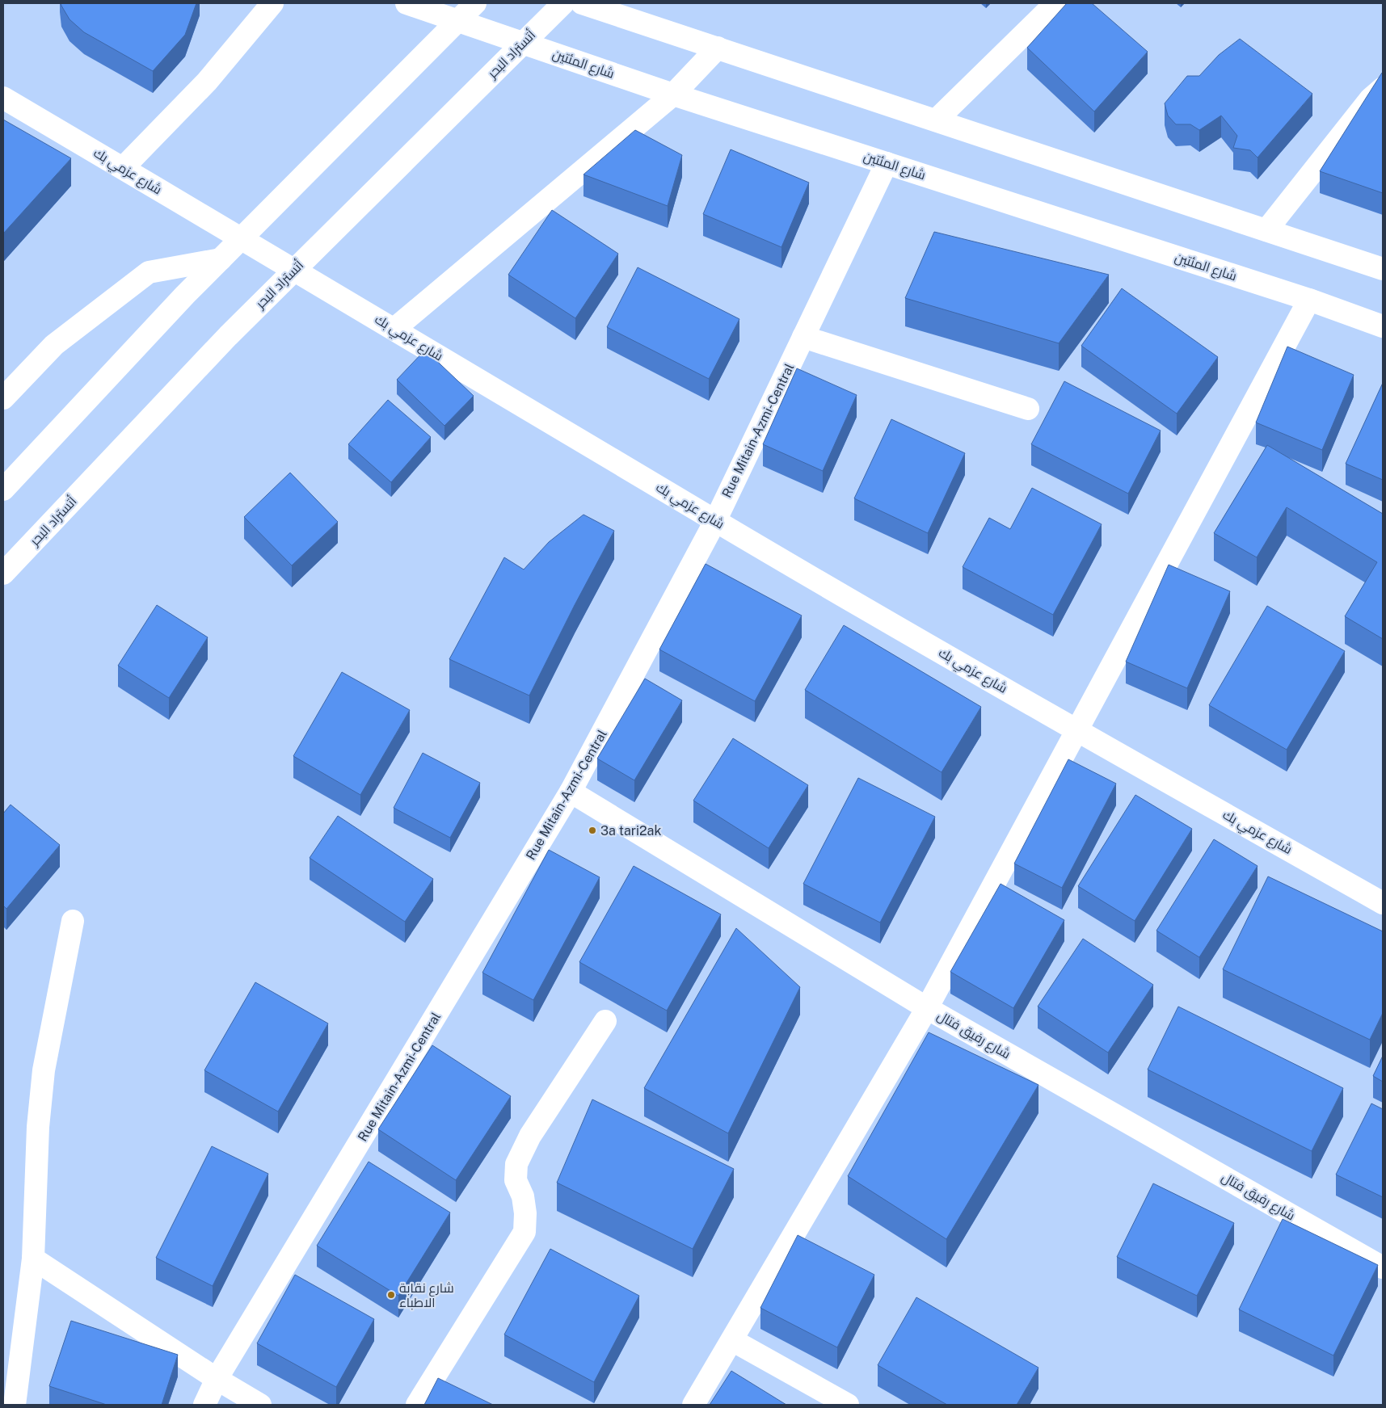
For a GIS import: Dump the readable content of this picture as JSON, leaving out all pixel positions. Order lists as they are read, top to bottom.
{
  "streets": {
    "main road": [
      "أتستراد البحر",
      "شارع المئتين",
      "شارع عزمي بك",
      "Rue Mitain-Azmi-Central",
      "شارع رفيق فتال"
    ]
  },
  "crossings": [
    ["شارع المئتين", "Rue Mitain-Azmi-Central"],
    ["شارع عزمي بك", "Rue Mitain-Azmi-Central"],
    ["Rue Mitain-Azmi-Central", "شارع رفيق فتال"]
  ],
  "places": ["3a tari2ak", "شارع نقابة الاطباء"]
}
